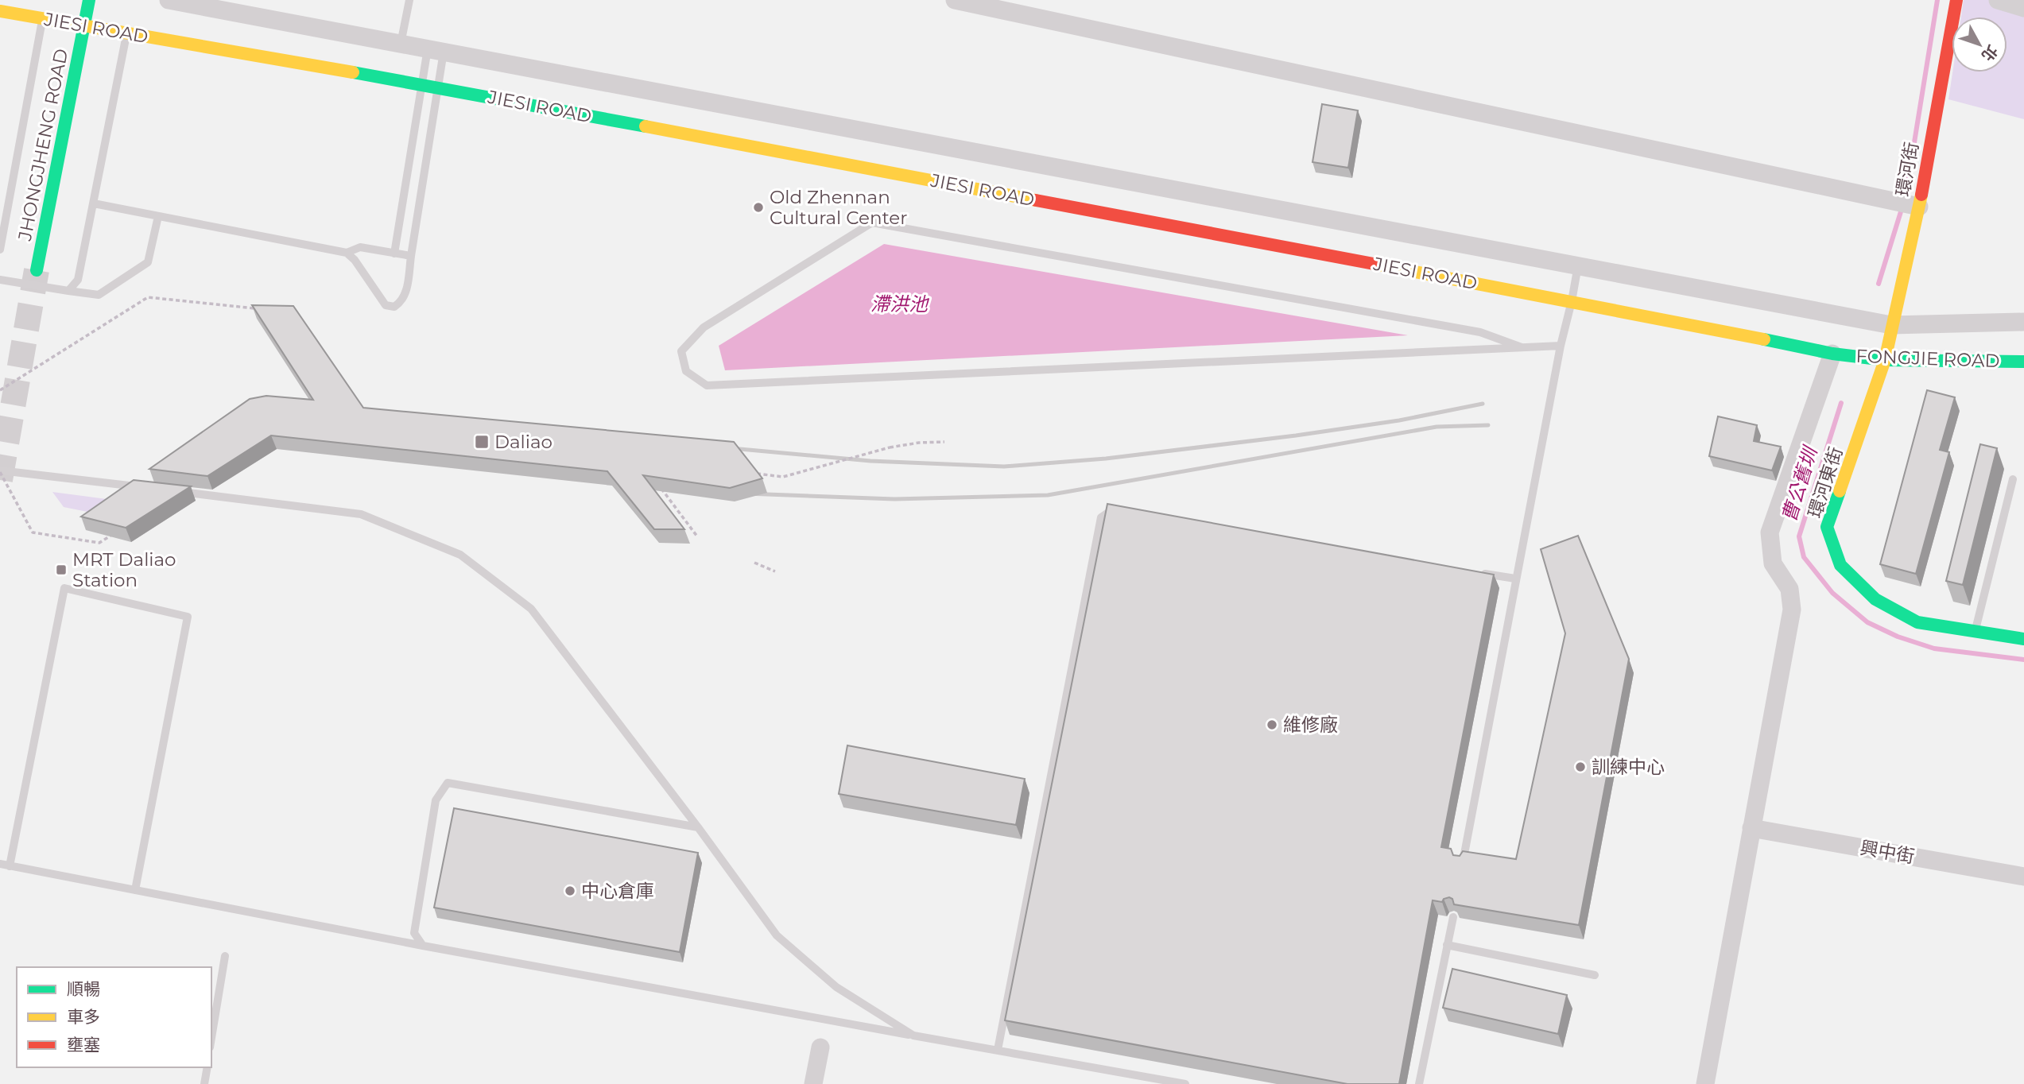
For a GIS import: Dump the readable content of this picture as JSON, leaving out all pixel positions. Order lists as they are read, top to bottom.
{
  "streets": {
    "street": [
      "JIESI ROAD",
      "JHONGJHENG ROAD",
      "環河街",
      "FONGJIE ROAD",
      "環河東街",
      "興中街"
    ]
  },
  "crossings": [
    ["JIESI ROAD", "JHONGJHENG ROAD"],
    ["JIESI ROAD", "FONGJIE ROAD"],
    ["環河街", "FONGJIE ROAD"],
    ["環河街", "環河東街"],
    ["FONGJIE ROAD", "環河東街"]
  ],
  "water": ["滯洪池", "曹公舊圳"],
  "places": {
    "other": [
      "Old Zhennan Cultural Center",
      "維修廠",
      "訓練中心",
      "中心倉庫"
    ],
    "transit": ["Daliao", "MRT Daliao Station"]
  },
  "legend": ["順暢", "車多", "壅塞"],
  "north": "bottom right"
}
